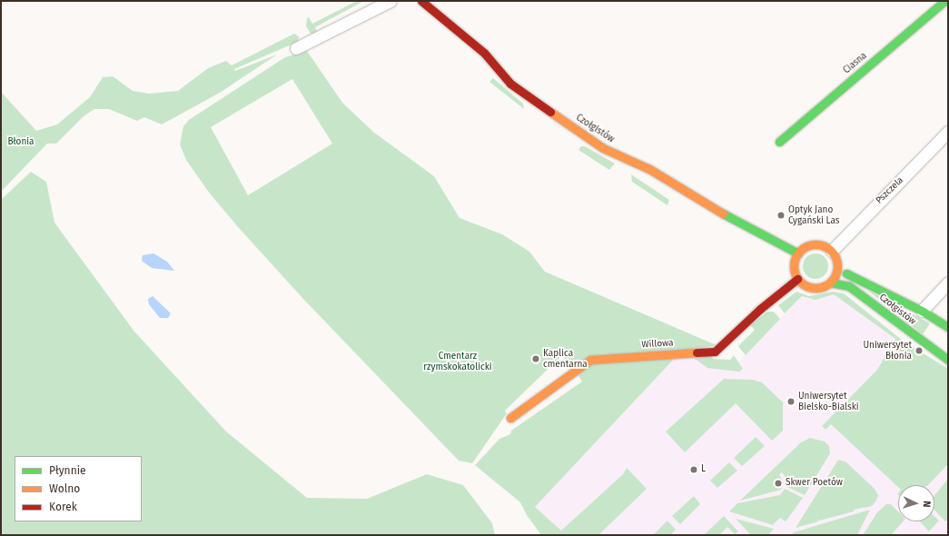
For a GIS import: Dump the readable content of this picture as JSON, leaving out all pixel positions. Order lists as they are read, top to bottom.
{
  "streets": {
    "street": [
      "Ciasna",
      "Czołgistów",
      "Pszczela",
      "Willowa"
    ]
  },
  "crossings": [
    ["Czołgistów", "Pszczela"],
    ["Czołgistów", "Willowa"],
    ["Pszczela", "Willowa"]
  ],
  "parks": ["Błonia", "Cmentarz rzymskokatolicki"],
  "places": [
    "Optyk Jano Cygański Las",
    "Uniwersytet Błonia",
    "Kaplica cmentarna",
    "Uniwersytet Bielsko-Bialski",
    "L",
    "Skwer Poetów"
  ],
  "legend": ["Płynnie", "Wolno", "Korek"],
  "north": "right"
}
